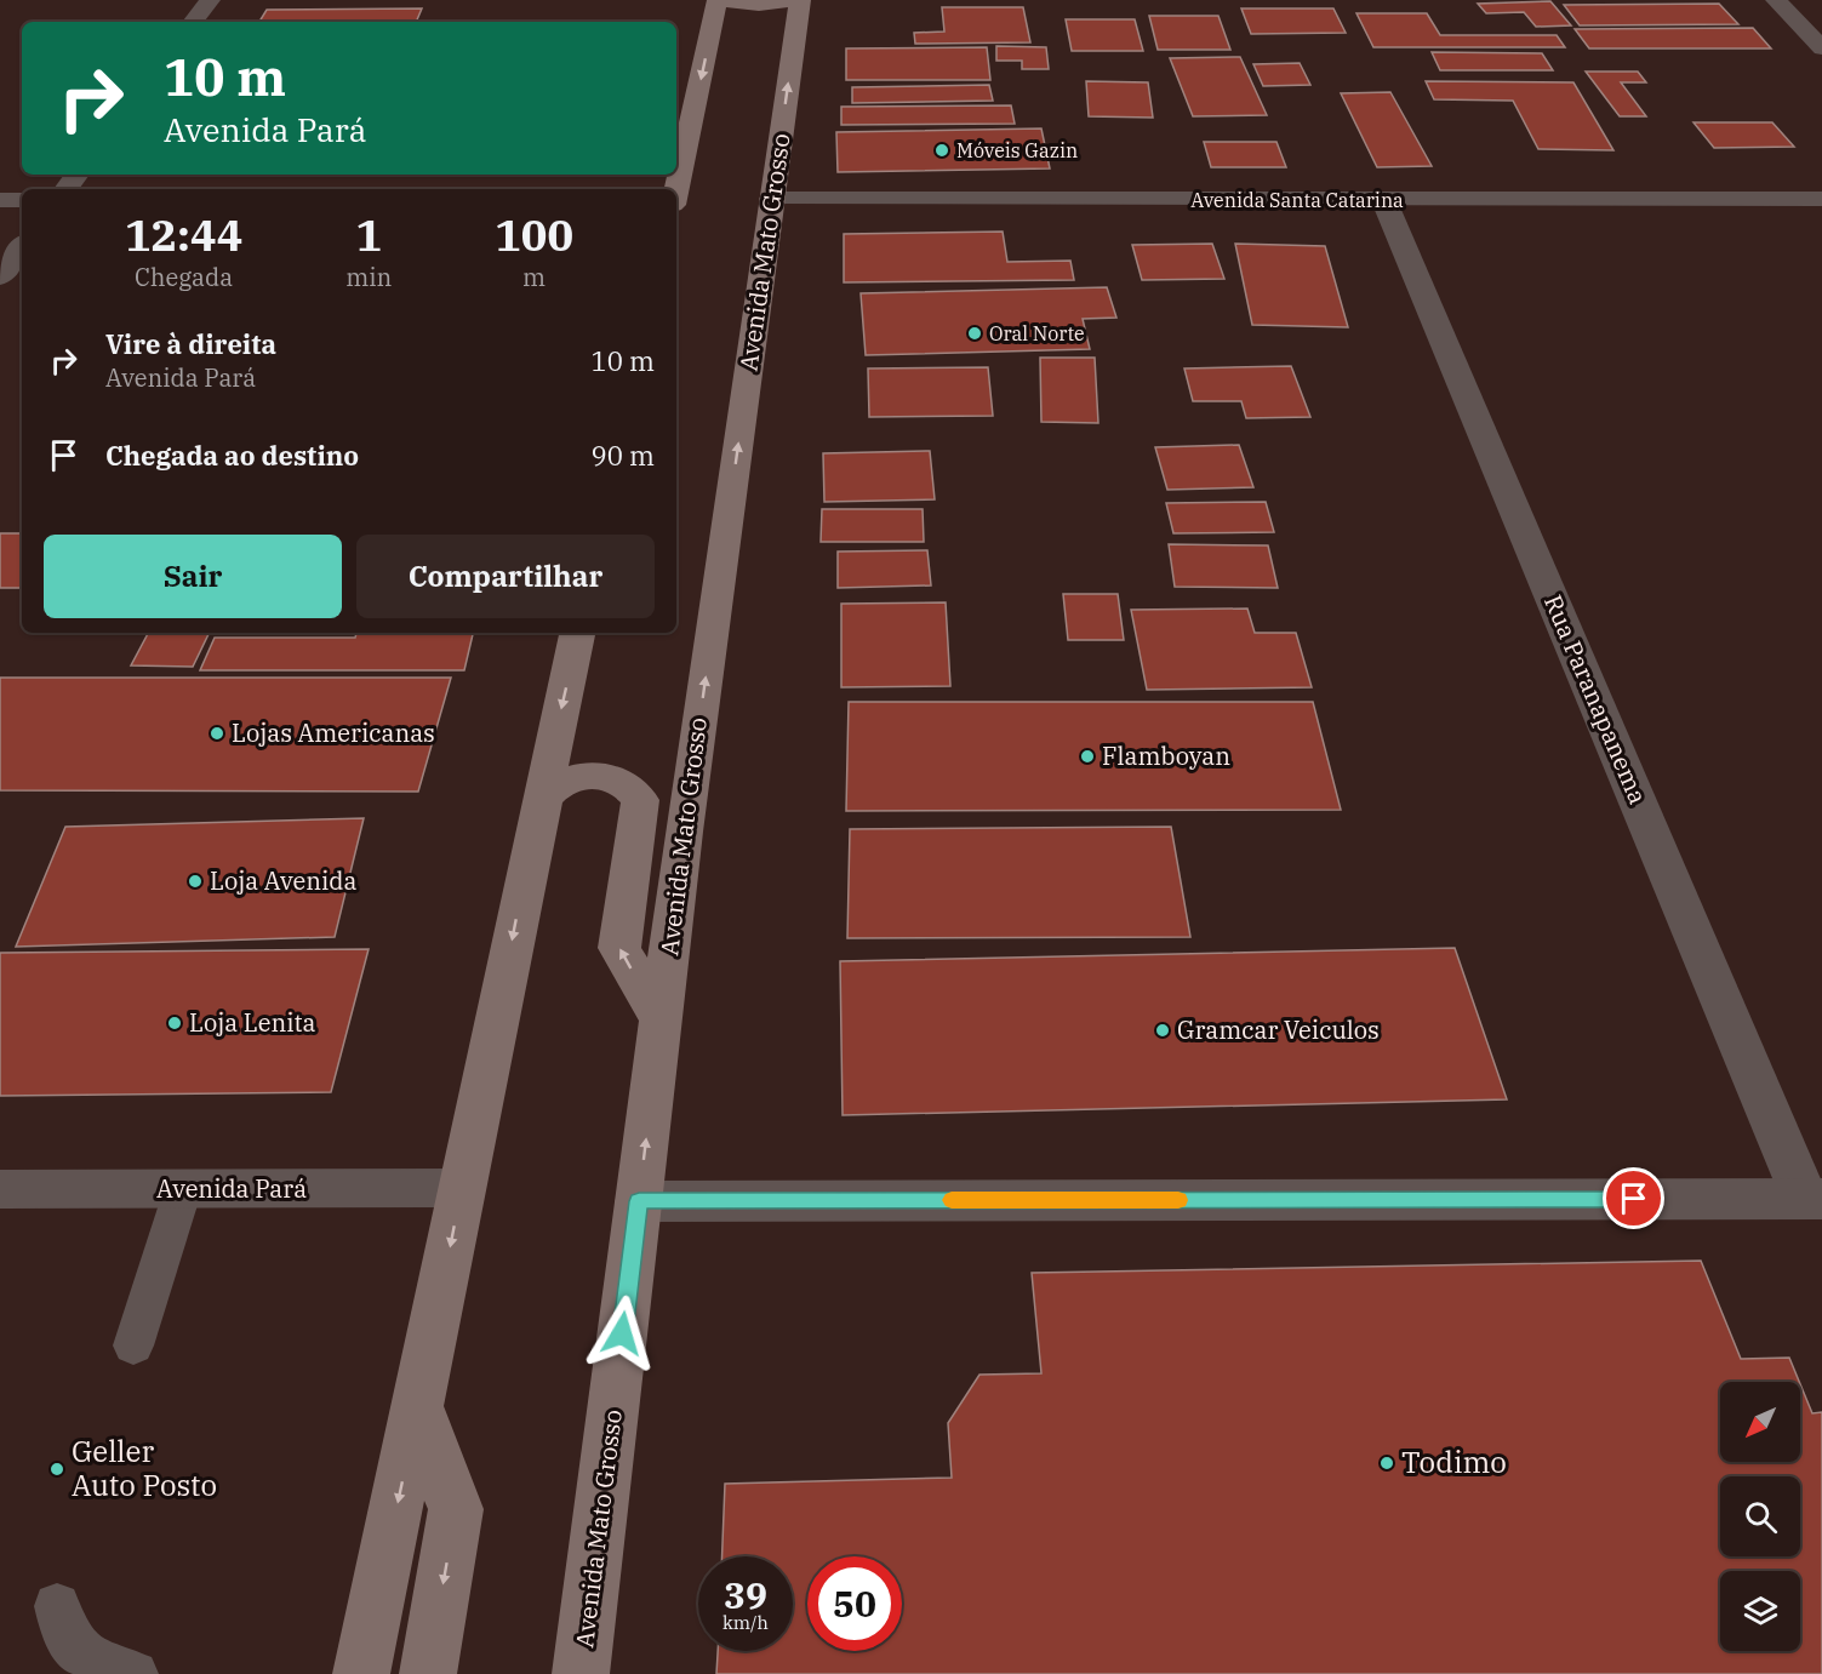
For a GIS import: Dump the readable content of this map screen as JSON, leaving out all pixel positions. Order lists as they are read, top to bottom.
{
  "streets": {
    "main road": ["Avenida Mato Grosso"],
    "street": ["Avenida Santa Catarina", "Rua Paranapanema", "Avenida Pará"]
  },
  "crossings": [
    ["Avenida Santa Catarina", "Avenida Mato Grosso"],
    ["Avenida Santa Catarina", "Rua Paranapanema"]
  ],
  "places": [
    "Móveis Gazin",
    "Oral Norte",
    "Lojas Americanas",
    "Flamboyan",
    "Loja Avenida",
    "Loja Lenita",
    "Gramcar Veiculos",
    "Todimo",
    "Geller Auto Posto"
  ],
  "north": "bottom left",
  "page": {
    "turn": ["10 m", "Avenida Pará"],
    "eta": [
      "12:44",
      "Chegada",
      "1",
      "min",
      "100",
      "m"
    ],
    "list": [
      {
        "name": "Vire à direita",
        "note": "Avenida Pará",
        "value": "10 m"
      },
      {
        "name": "Chegada ao destino",
        "value": "90 m"
      }
    ],
    "buttons": ["Sair", "Compartilhar"],
    "speed": "39 km/h",
    "limit": "50"
  }
}
